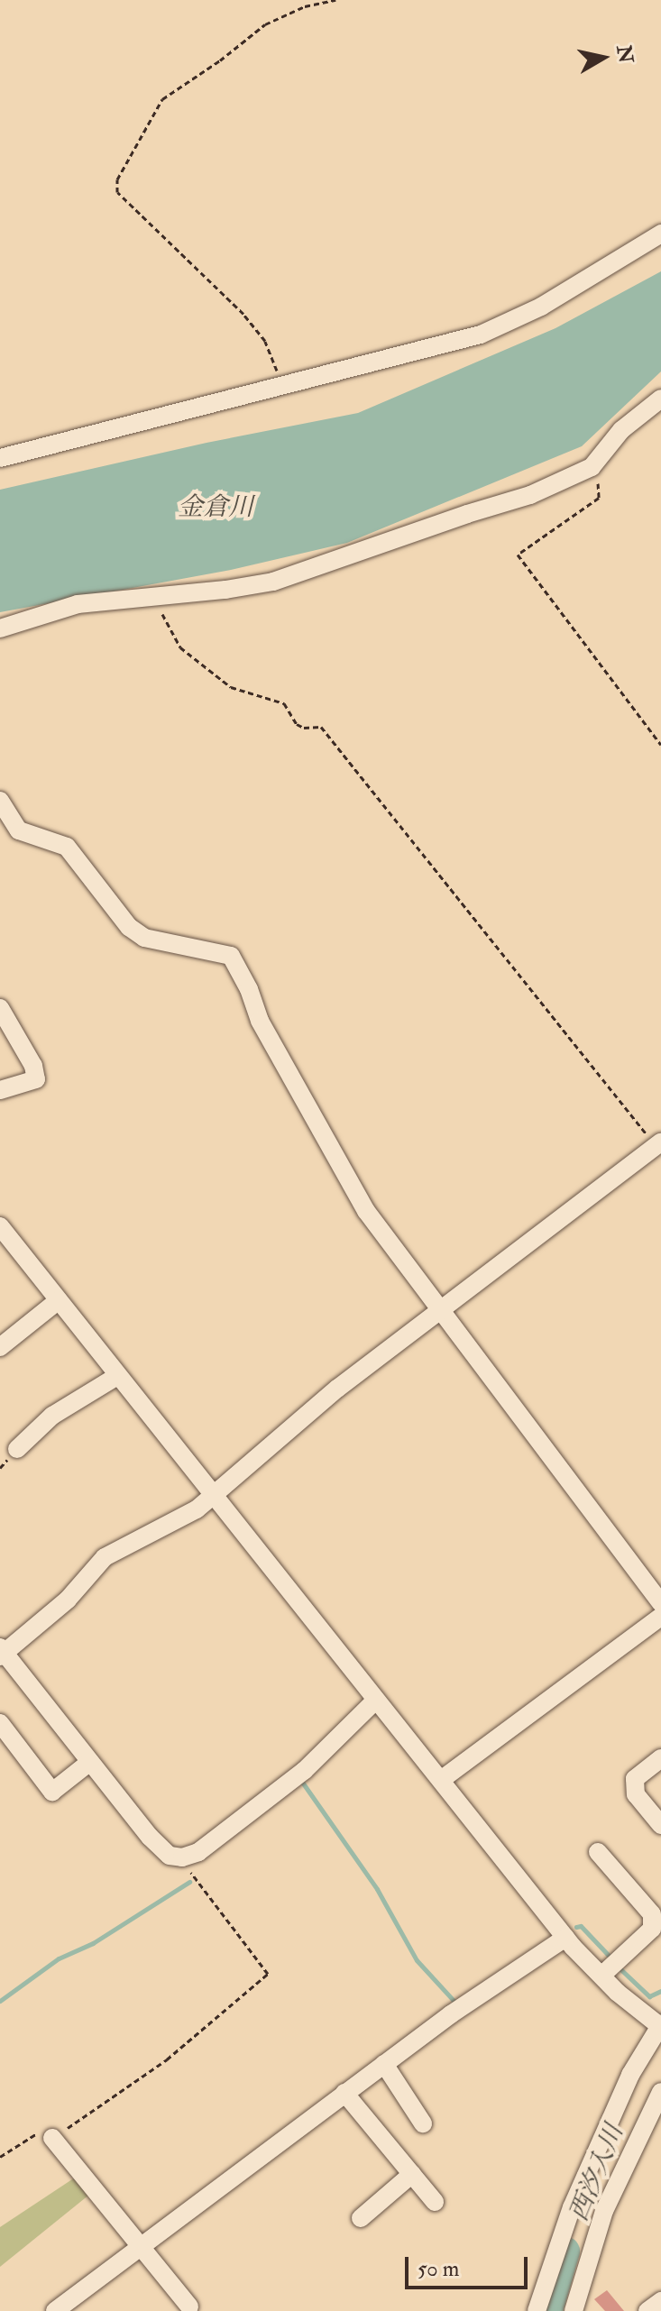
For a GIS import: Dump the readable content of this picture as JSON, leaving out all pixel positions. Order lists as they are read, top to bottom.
{
  "water": ["金倉川", "西汐入川"],
  "scale_bar": "50 m",
  "north": "right"
}
